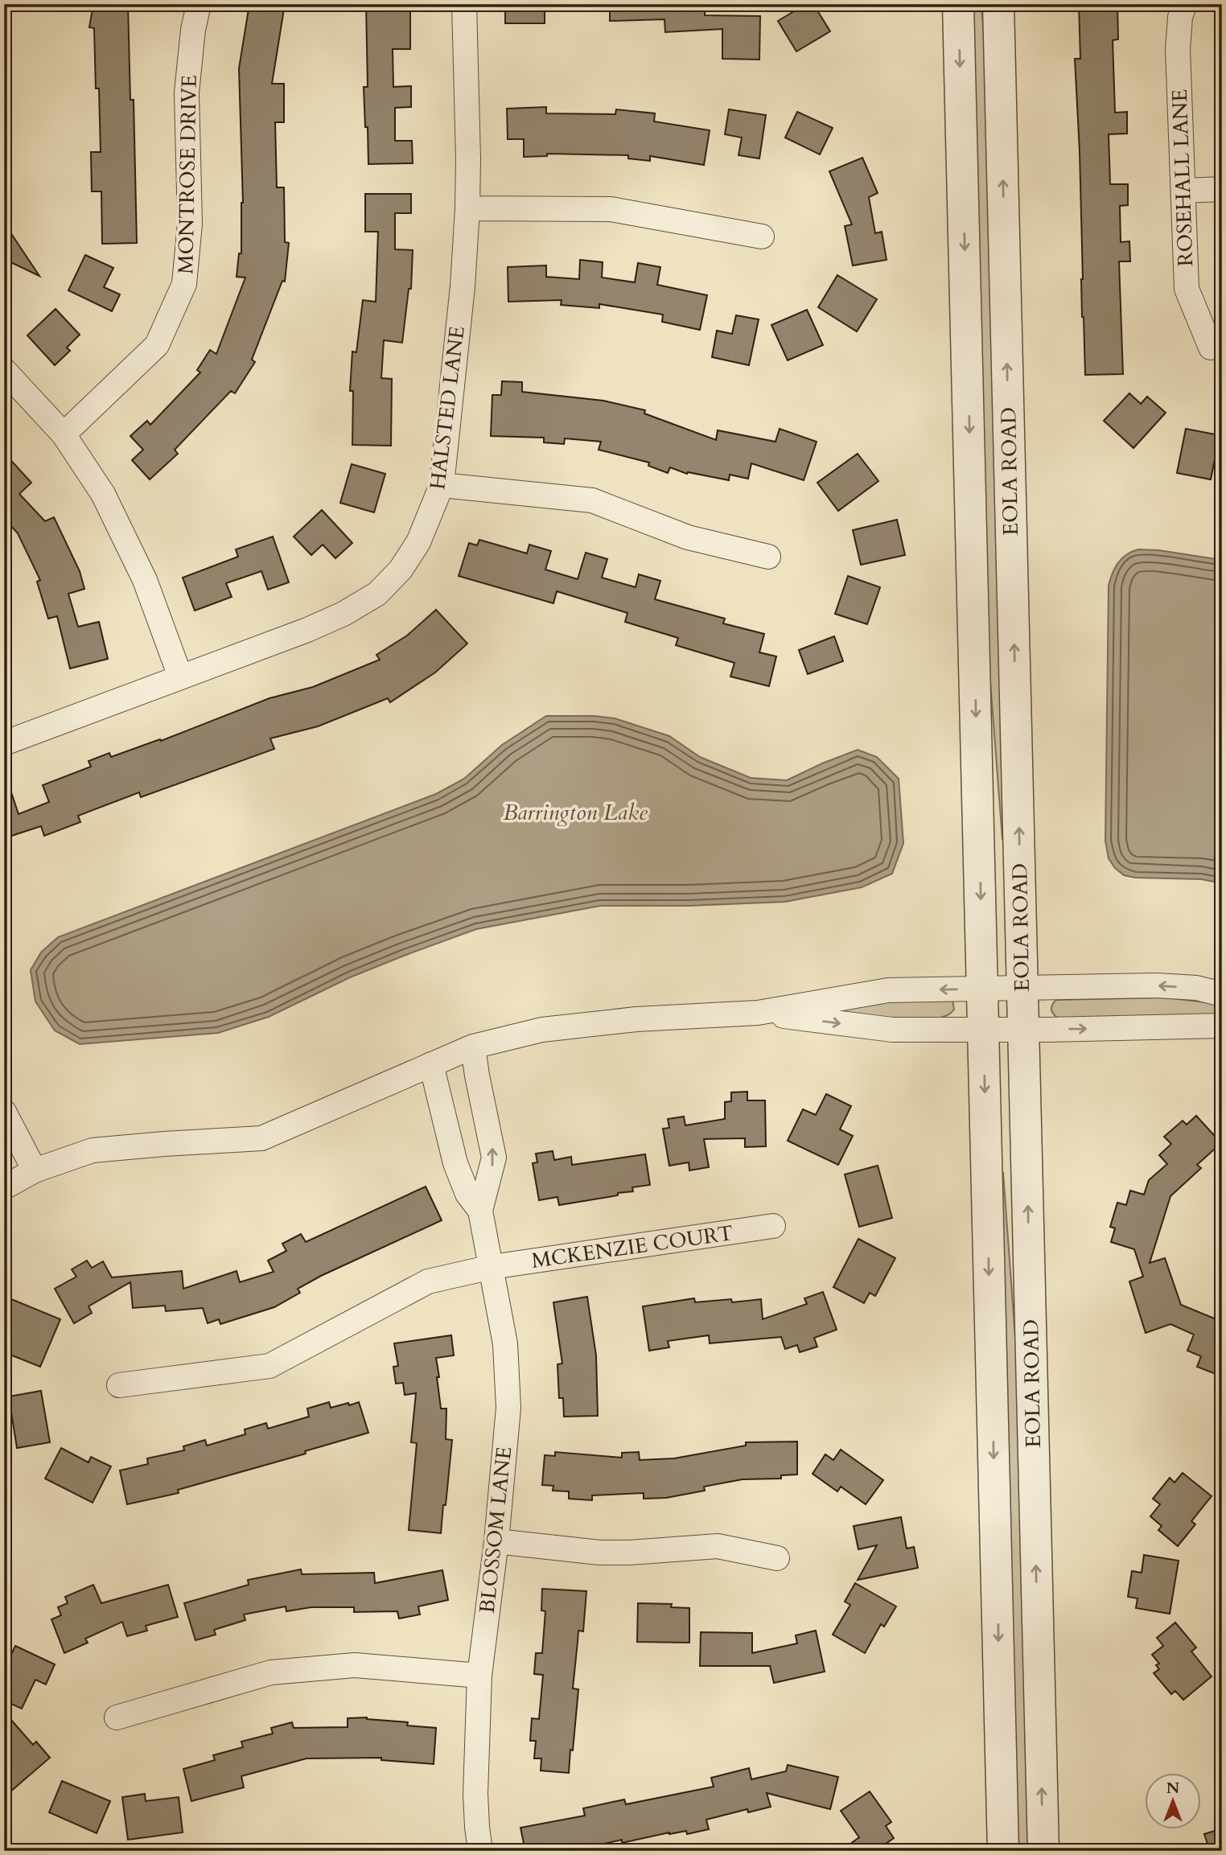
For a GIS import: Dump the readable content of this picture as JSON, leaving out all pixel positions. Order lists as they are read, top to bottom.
{
  "streets": {
    "street": [
      "MONTROSE DRIVE",
      "ROSEHALL LANE",
      "HALSTED LANE",
      "EOLA ROAD",
      "MCKENZIE COURT",
      "BLOSSOM LANE"
    ]
  },
  "crossings": [
    ["MCKENZIE COURT", "BLOSSOM LANE"]
  ],
  "water": ["Barrington Lake"],
  "north": "top"
}
